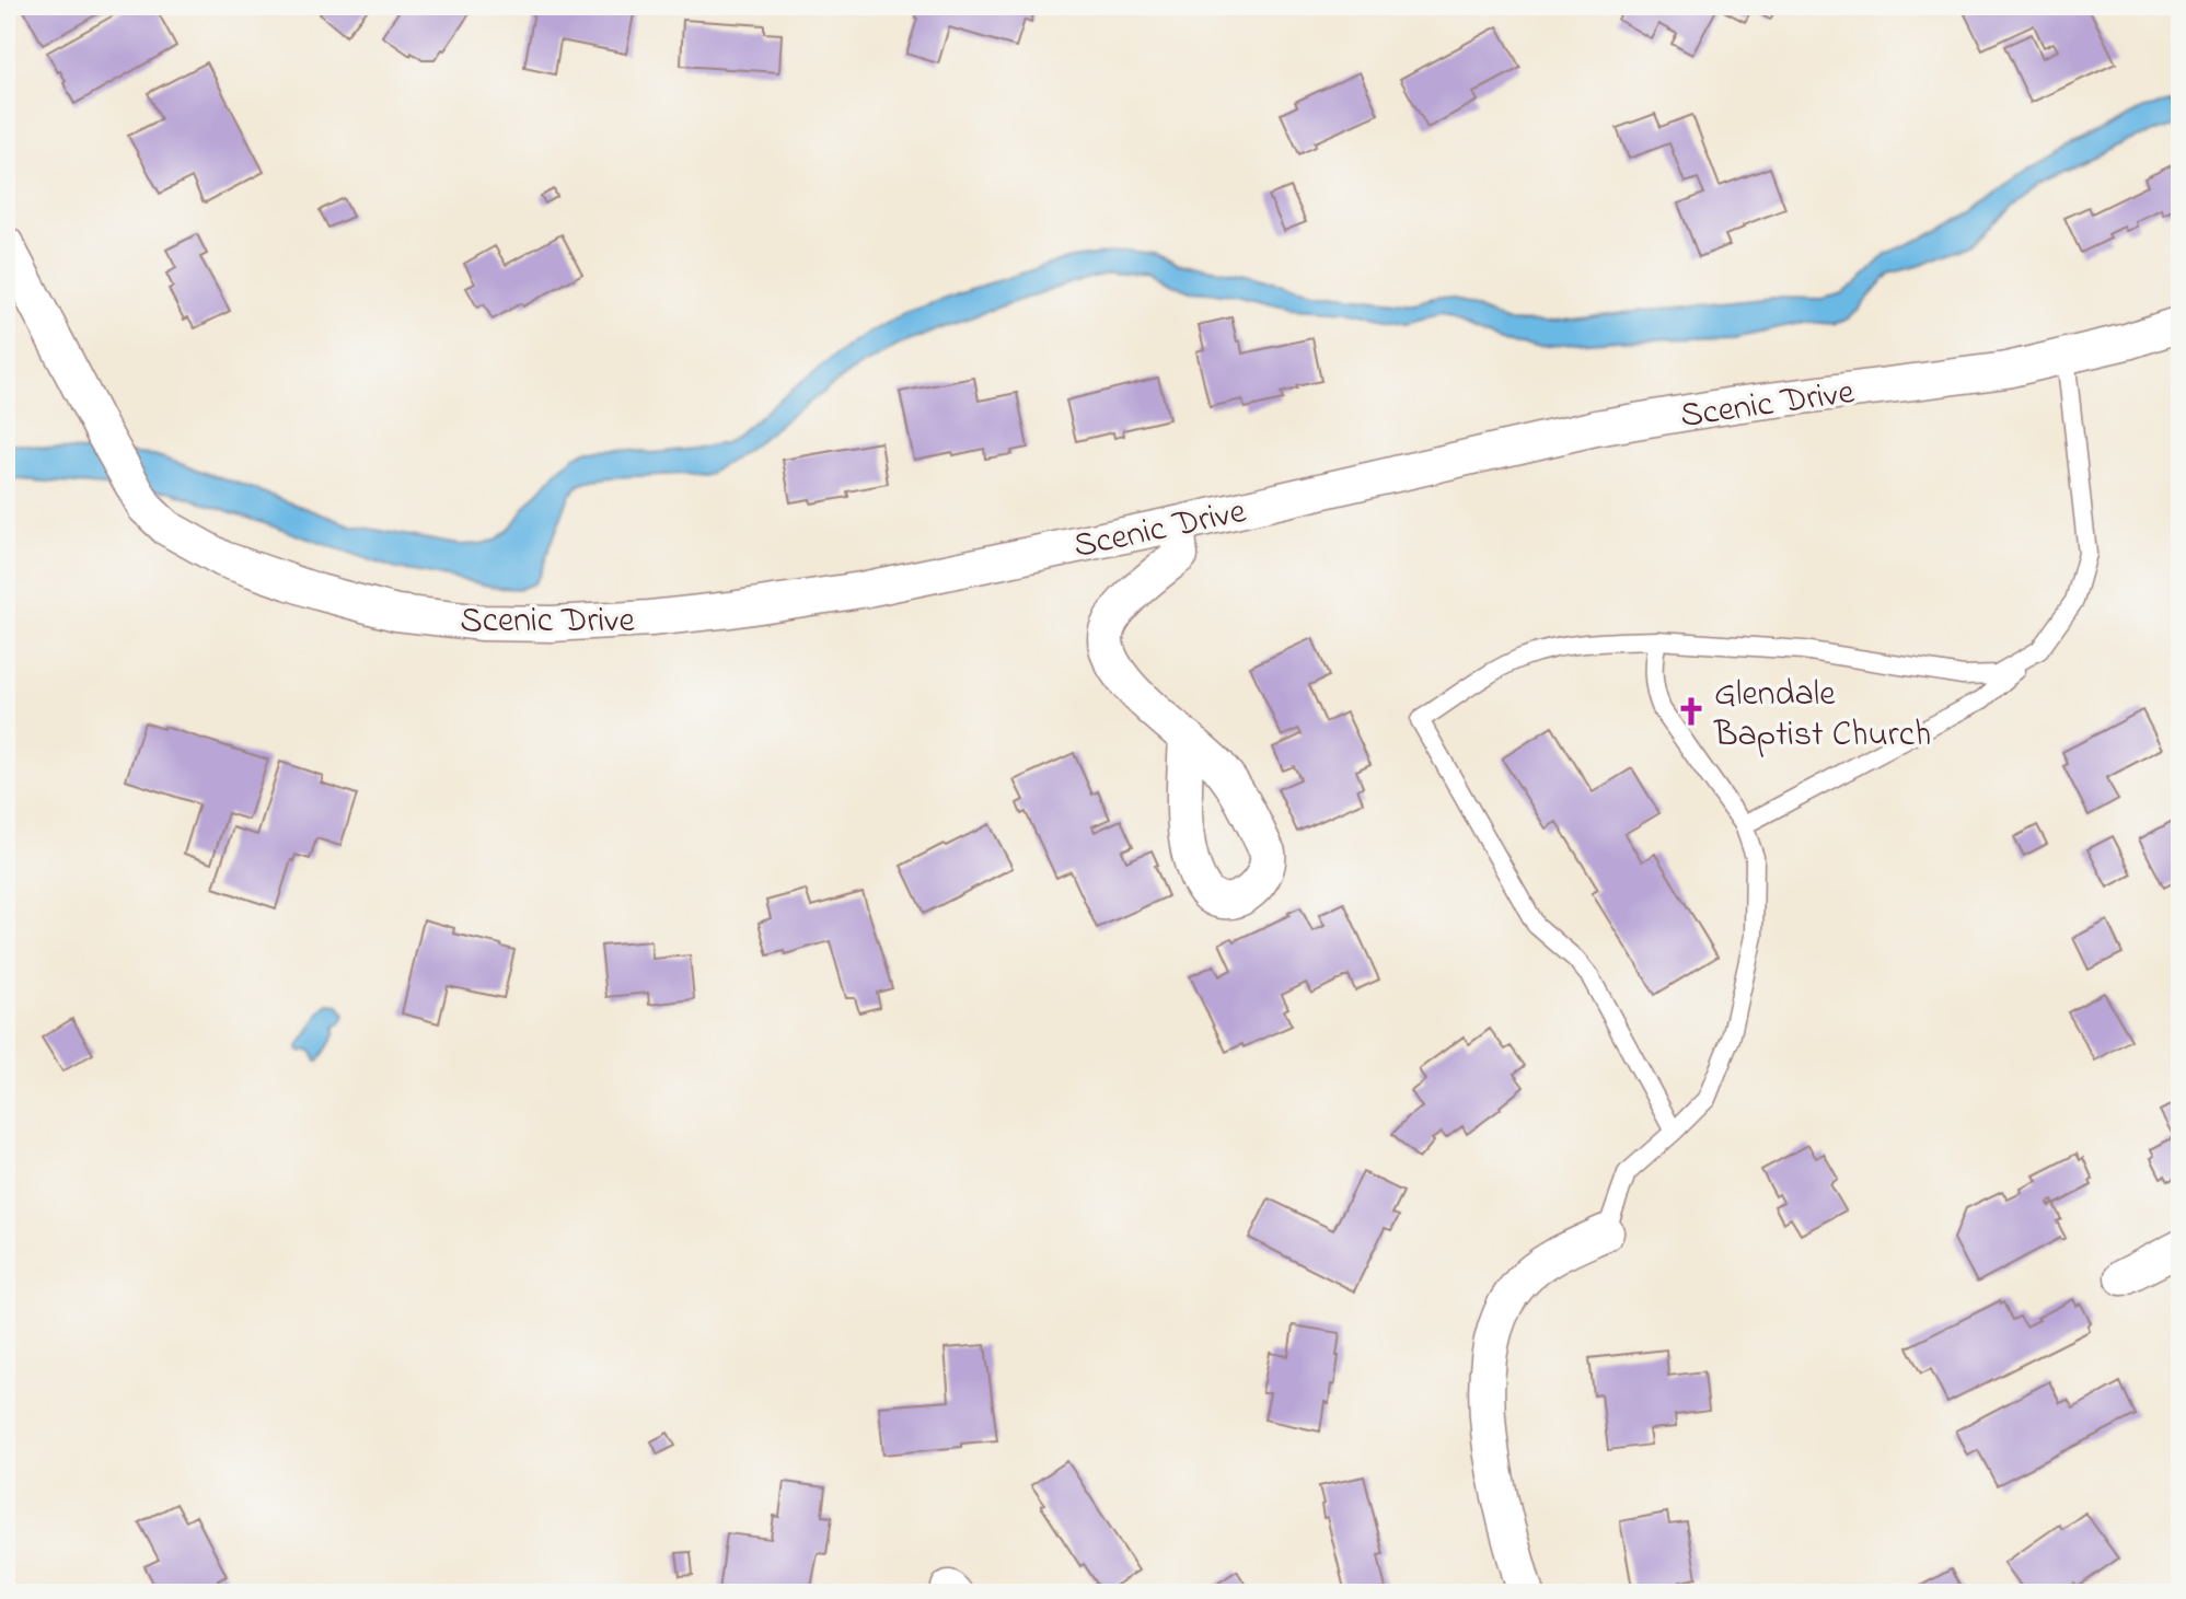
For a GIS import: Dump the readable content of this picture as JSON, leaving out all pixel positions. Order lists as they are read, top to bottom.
{
  "streets": {
    "street": ["Scenic Drive"]
  },
  "places": {
    "church": ["Glendale Baptist Church"]
  }
}
